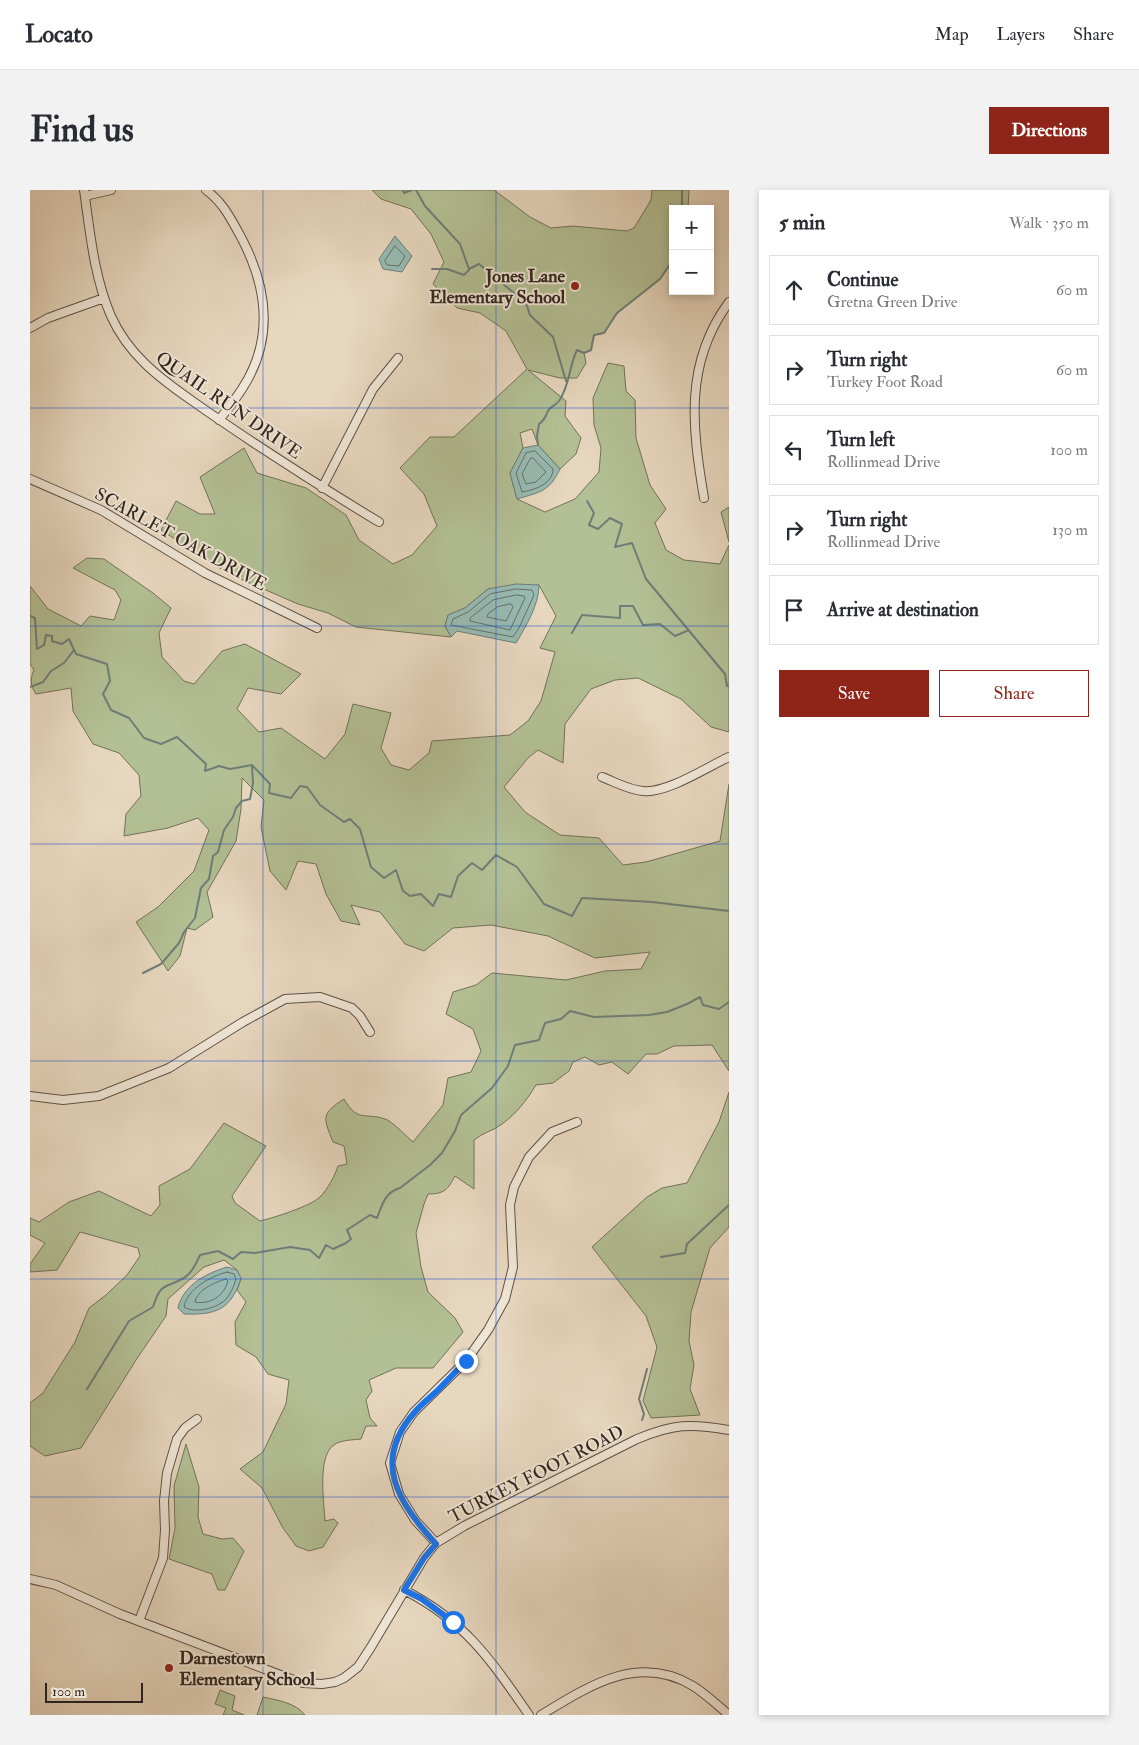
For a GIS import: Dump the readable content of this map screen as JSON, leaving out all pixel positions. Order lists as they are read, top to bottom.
{
  "streets": {
    "street": ["QUAIL RUN DRIVE", "SCARLET OAK DRIVE", "TURKEY FOOT ROAD"]
  },
  "places": ["Jones Lane Elementary School", "Darnestown Elementary School"],
  "scale_bar": "100 m",
  "page": {
    "header": "Locato",
    "nav": ["Map", "Layers", "Share"],
    "buttons": [
      "Directions",
      ["Save", "Share"]
    ],
    "title": "Find us",
    "heading": ["5 min", "Walk · 350 m"],
    "map_buttons": ["+", "−"],
    "list": [
      ["Continue", "Gretna Green Drive", "60 m"],
      ["Turn right", "Turkey Foot Road", "60 m"],
      ["Turn left", "Rollinmead Drive", "100 m"],
      ["Turn right", "Rollinmead Drive", "130 m"],
      "Arrive at destination"
    ],
    "scale": "100 m"
  }
}
